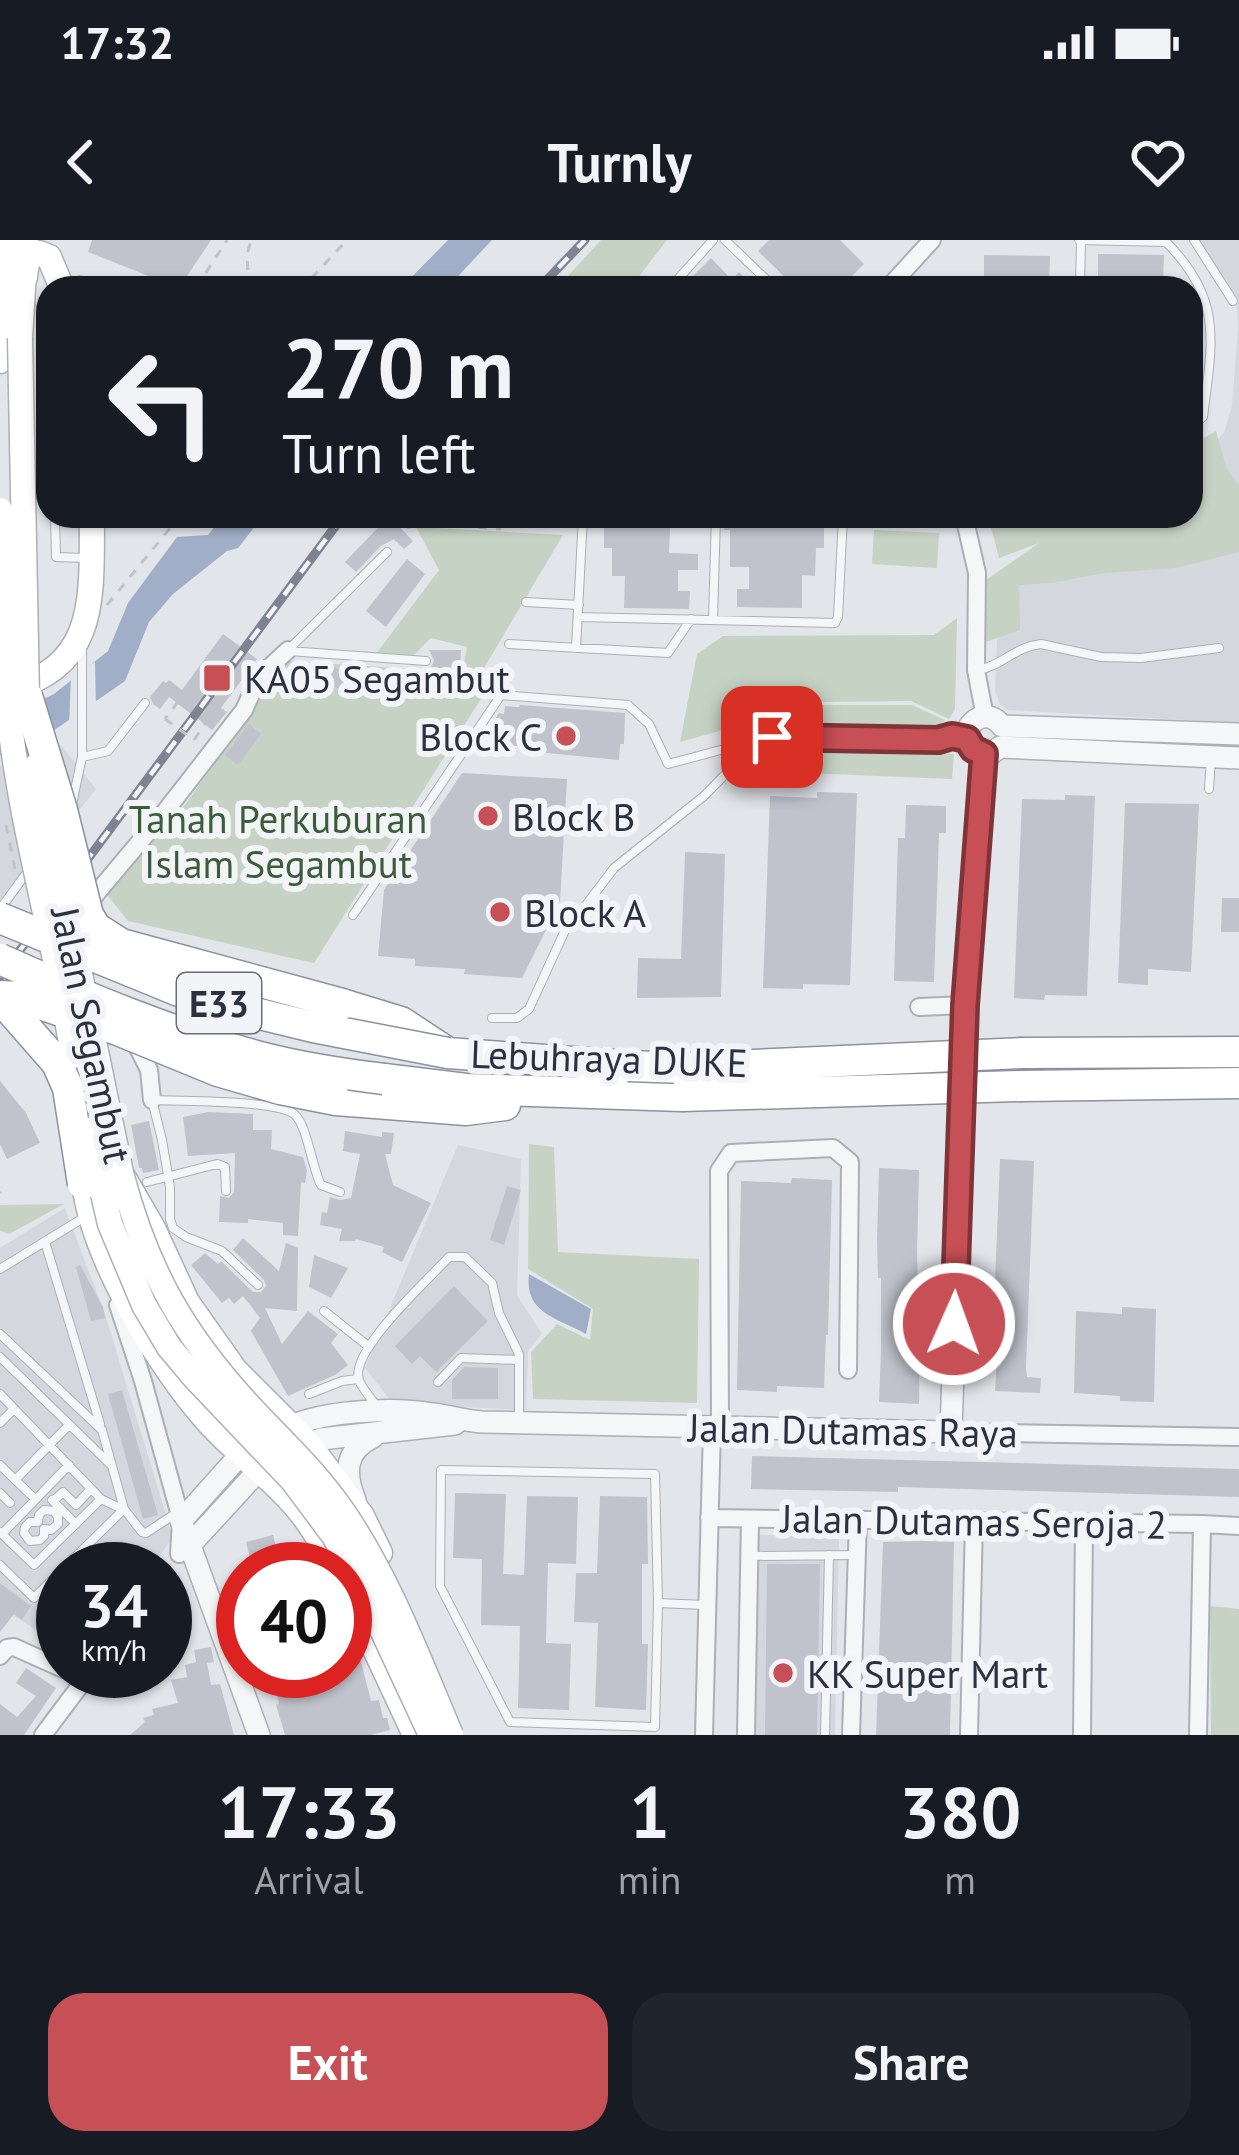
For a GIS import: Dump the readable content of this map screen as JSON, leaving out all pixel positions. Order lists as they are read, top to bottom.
{
  "streets": {
    "highway": ["E33", "Lebuhraya DUKE"],
    "main road": ["Jalan Segambut"],
    "street": ["Jalan Dutamas Raya", "Jalan Dutamas Seroja 2"]
  },
  "crossings": [
    ["E33", "Lebuhraya DUKE"]
  ],
  "parks": ["Tanah Perkuburan Islam Segambut"],
  "places": {
    "transit": ["KA05 Segambut"],
    "other": [
      "Block C",
      "Block B",
      "Block A",
      "KK Super Mart"
    ]
  },
  "page": {
    "status": "17:32",
    "header": "Turnly",
    "turn": ["270 m", "Turn left"],
    "speed": "34 km/h",
    "limit": "40",
    "eta": [
      "17:33",
      "Arrival",
      "1",
      "min",
      "380",
      "m"
    ],
    "buttons": ["Exit", "Share"]
  }
}
